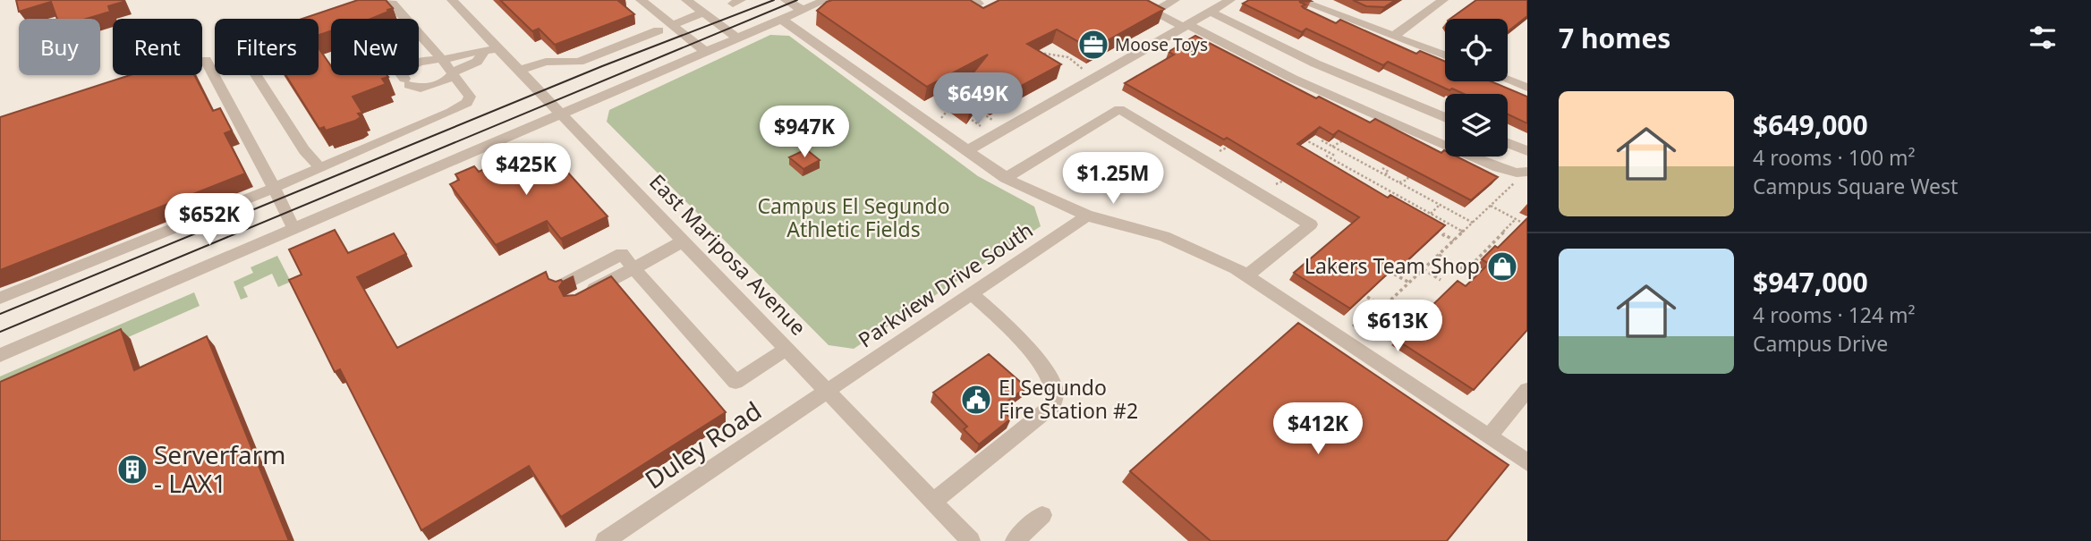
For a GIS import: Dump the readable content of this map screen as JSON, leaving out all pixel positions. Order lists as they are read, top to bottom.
{
  "streets": {
    "street": ["East Mariposa Avenue", "Parkview Drive South", "Duley Road"]
  },
  "crossings": [
    ["East Mariposa Avenue", "Parkview Drive South"],
    ["East Mariposa Avenue", "Duley Road"],
    ["Parkview Drive South", "Duley Road"]
  ],
  "parks": ["Campus El Segundo Athletic Fields"],
  "places": {
    "office": ["Moose Toys"],
    "shop": ["Lakers Team Shop"],
    "public building": ["El Segundo Fire Station #2"],
    "building": ["Serverfarm - LAX1"]
  },
  "page": {
    "heading": "7 homes",
    "chip": [
      "Buy",
      "Rent",
      "Filters",
      "New"
    ],
    "price": [
      "$649K",
      "$947K",
      "$425K",
      "$1.25M",
      "$652K",
      "$613K",
      "$412K"
    ],
    "list": [
      {
        "name": "$649,000",
        "note": "4 rooms · 100 m² · Campus Square West"
      },
      {
        "name": "$947,000",
        "note": "4 rooms · 124 m² · Campus Drive"
      }
    ]
  }
}
